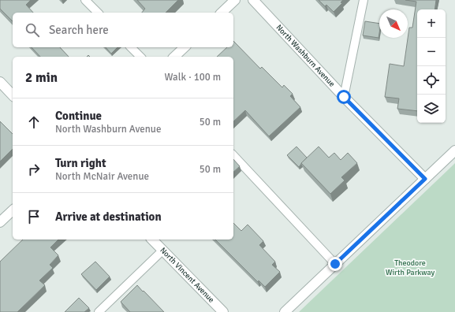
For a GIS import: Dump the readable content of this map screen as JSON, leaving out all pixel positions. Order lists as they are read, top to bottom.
{
  "streets": {
    "street": ["North Washburn Avenue", "North Vincent Avenue"]
  },
  "parks": ["Theodore Wirth Parkway"],
  "north": "bottom right",
  "page": {
    "map_buttons": ["+", "−"],
    "search": "Search here",
    "heading": ["2 min", "Walk · 100 m"],
    "list": [
      ["Continue", "North Washburn Avenue", "50 m"],
      ["Turn right", "North McNair Avenue", "50 m"],
      "Arrive at destination"
    ]
  }
}
